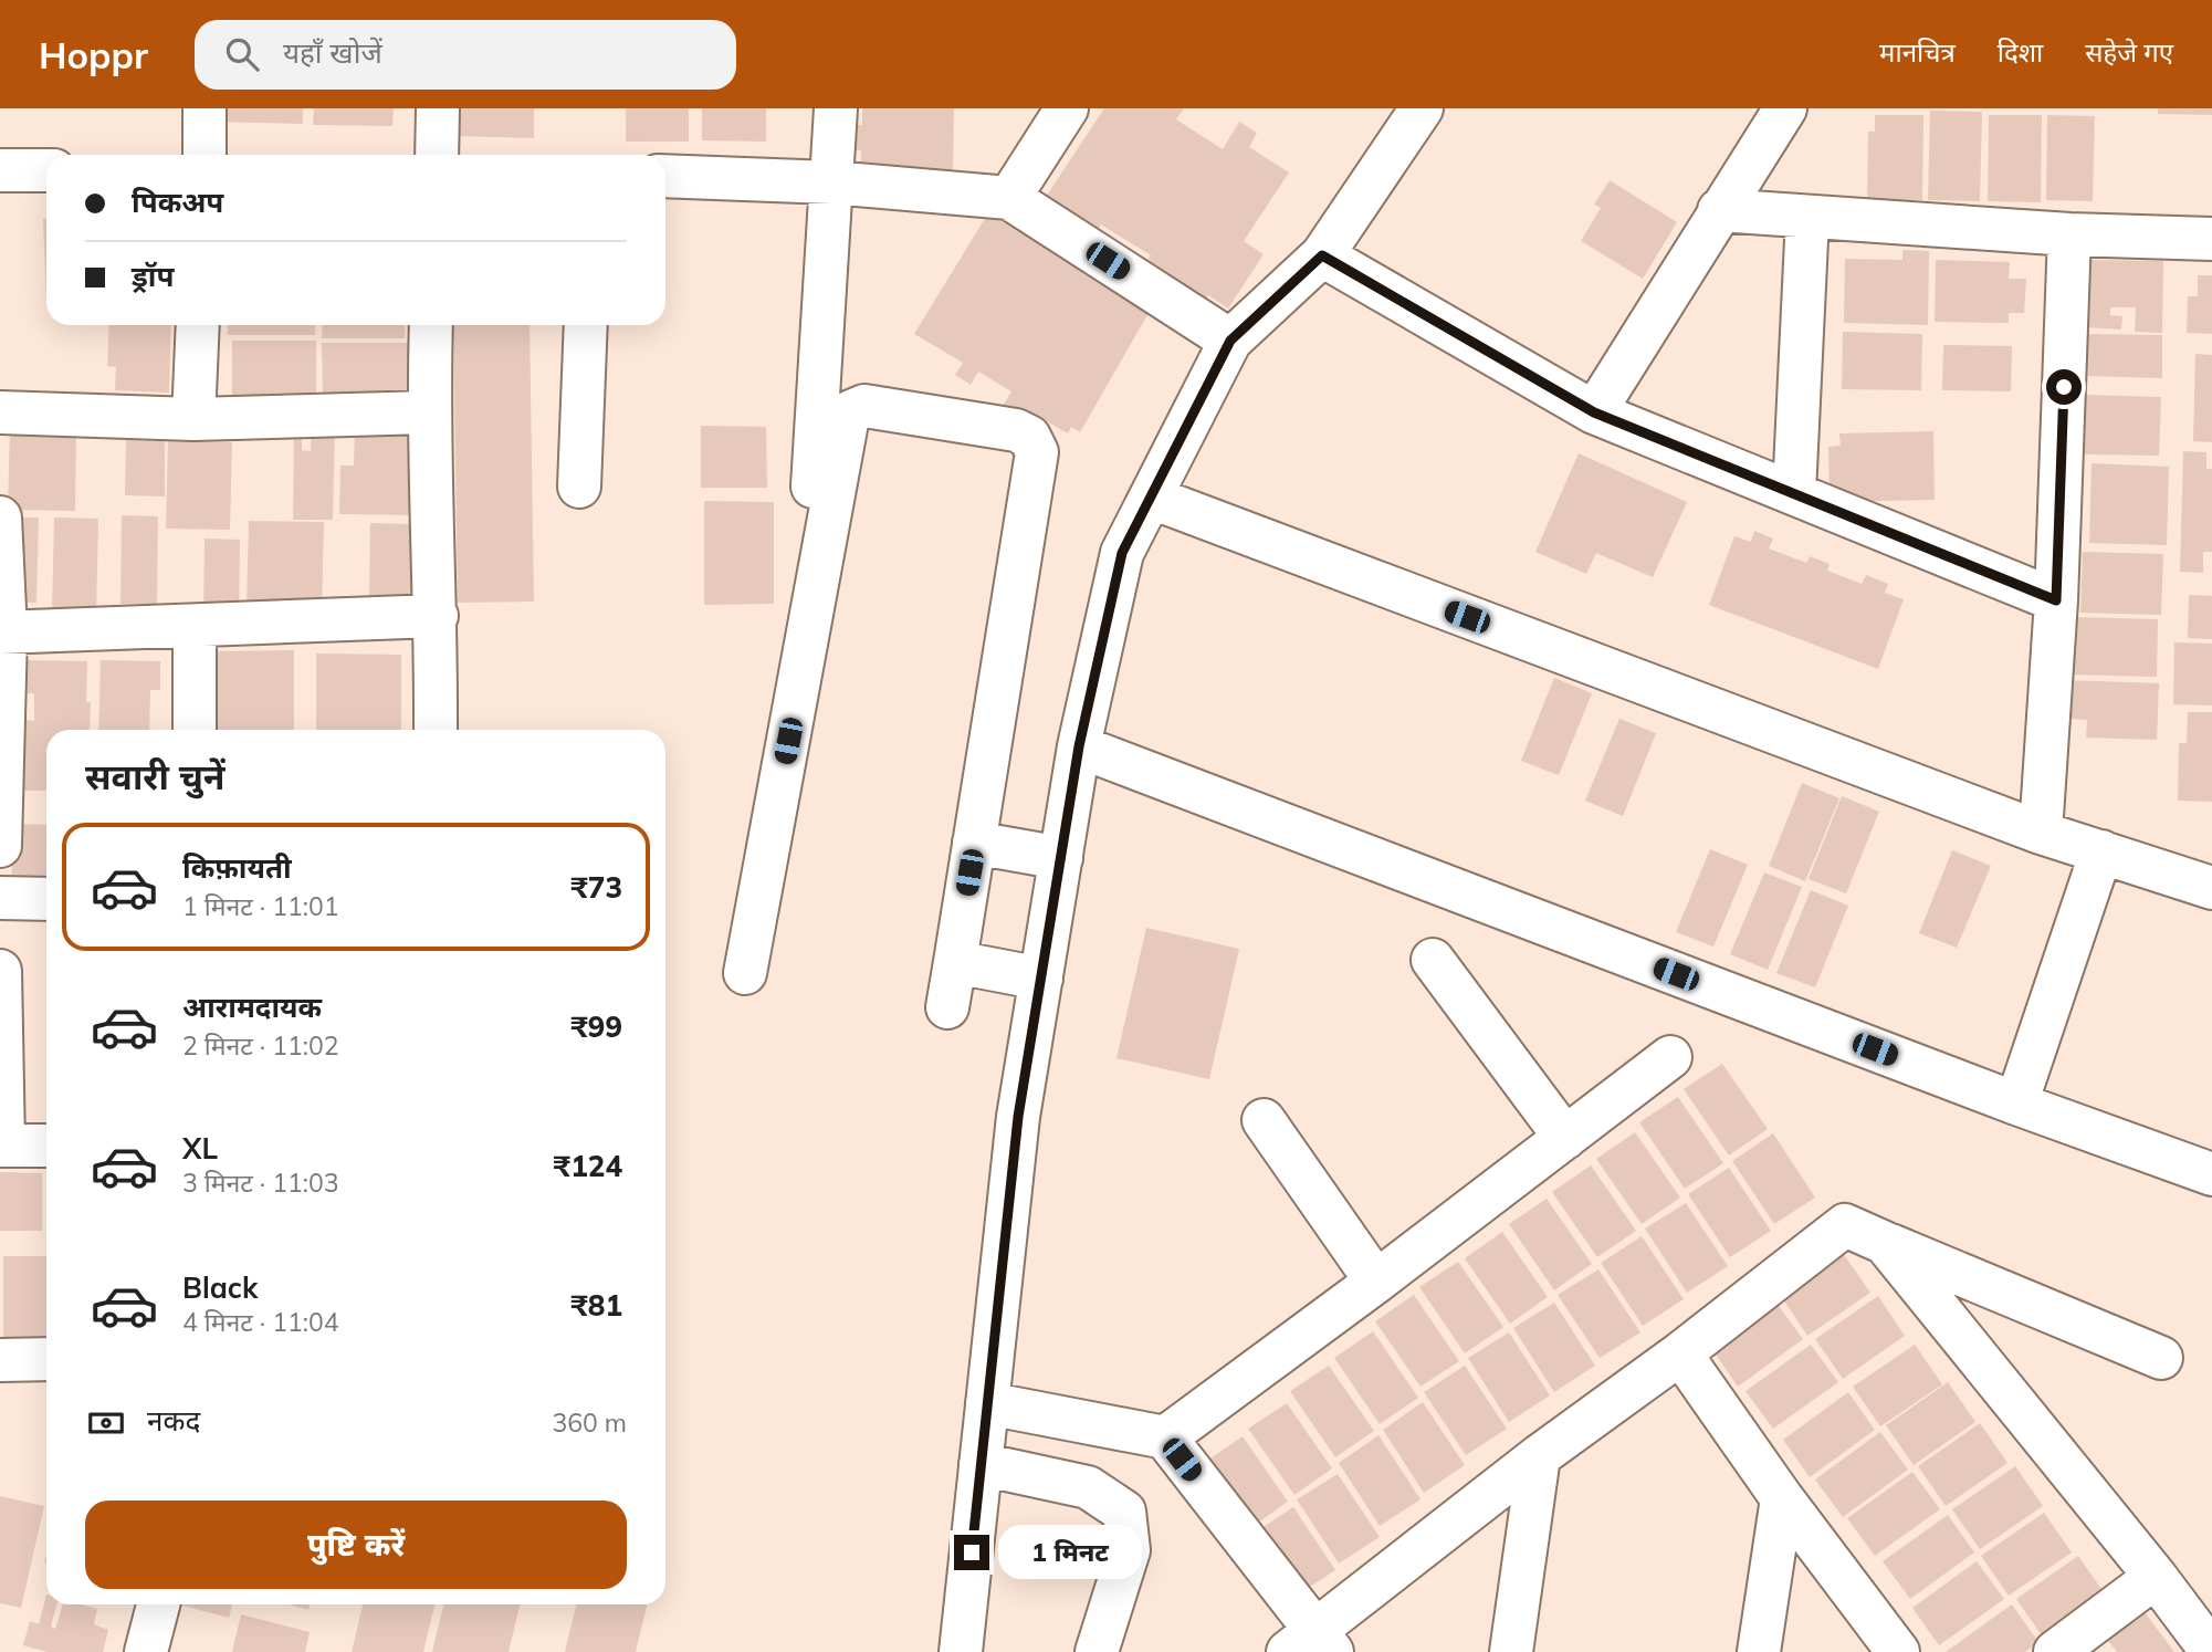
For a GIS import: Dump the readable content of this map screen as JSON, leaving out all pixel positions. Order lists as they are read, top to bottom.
{
  "page": {
    "header": "Hoppr",
    "search": "यहाँ खोजें",
    "nav": ["मानचित्र", "दिशा", "सहेजे गए"],
    "banner": ["पिकअप", "ड्रॉप"],
    "heading": "सवारी चुनें",
    "list": [
      {
        "name": "किफ़ायती",
        "note": "1 मिनट · 11:01",
        "value": "₹73"
      },
      {
        "name": "आरामदायक",
        "note": "2 मिनट · 11:02",
        "value": "₹99"
      },
      {
        "name": "XL",
        "note": "3 मिनट · 11:03",
        "value": "₹124"
      },
      {
        "name": "Black",
        "note": "4 मिनट · 11:04",
        "value": "₹81"
      }
    ],
    "pay": ["नकद", "360 m"],
    "buttons": "पुष्टि करें",
    "bubble": "1 मिनट"
  }
}
